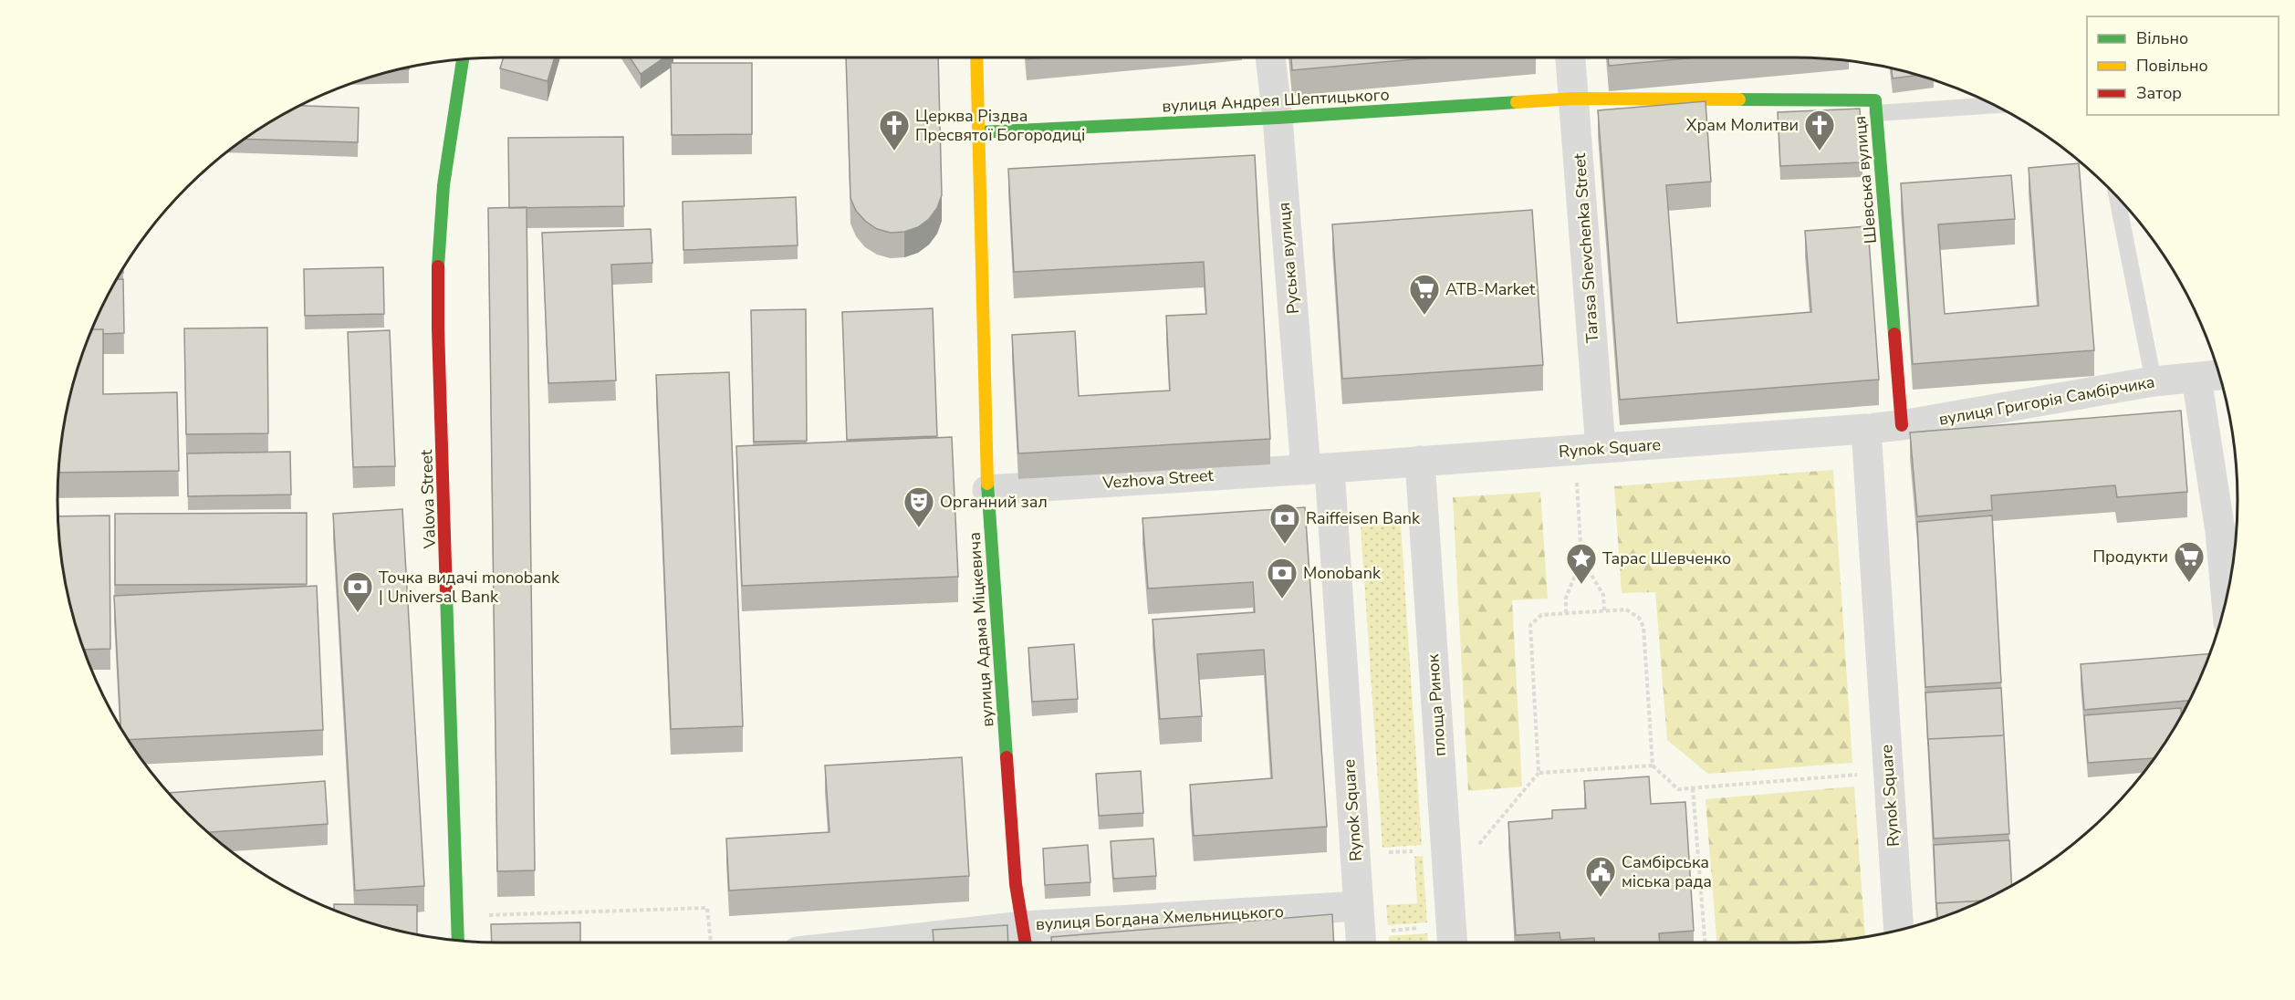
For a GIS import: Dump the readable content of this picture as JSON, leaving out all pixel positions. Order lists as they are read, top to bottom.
{
  "streets": {
    "street": [
      "вулиця Андрея Шептицького",
      "Шевська вулиця",
      "Tarasa Shevchenka Street",
      "Руська вулиця",
      "вулиця Григорія Самбірчика",
      "Rynok Square",
      "Vezhova Street",
      "Valova Street",
      "вулиця Адама Міцкевича",
      "площа Ринок",
      "вулиця Богдана Хмельницького"
    ]
  },
  "crossings": [
    ["вулиця Андрея Шептицького", "Шевська вулиця"],
    ["вулиця Андрея Шептицького", "Tarasa Shevchenka Street"],
    ["вулиця Андрея Шептицького", "Руська вулиця"],
    ["вулиця Андрея Шептицького", "вулиця Адама Міцкевича"],
    ["Шевська вулиця", "Tarasa Shevchenka Street"],
    ["Шевська вулиця", "вулиця Григорія Самбірчика"],
    ["Tarasa Shevchenka Street", "Rynok Square"],
    ["Руська вулиця", "Rynok Square"],
    ["Руська вулиця", "Vezhova Street"],
    ["вулиця Григорія Самбірчика", "Rynok Square"],
    ["Rynok Square", "Vezhova Street"],
    ["Rynok Square", "площа Ринок"],
    ["Rynok Square", "вулиця Богдана Хмельницького"],
    ["Vezhova Street", "вулиця Адама Міцкевича"],
    ["вулиця Адама Міцкевича", "вулиця Богдана Хмельницького"]
  ],
  "places": {
    "church": ["Церква Різдва Пресвятої Богородиці", "Храм Молитви"],
    "supermarket": ["ATB-Market", "Продукти"],
    "theatre": ["Органний зал"],
    "bank": ["Raiffeisen Bank", "Monobank", "Точка видачі monobank | Universal Bank"],
    "place": ["Тарас Шевченко"],
    "public building": ["Самбірська міська рада"]
  },
  "legend": ["Вільно", "Повільно", "Затор"]
}
